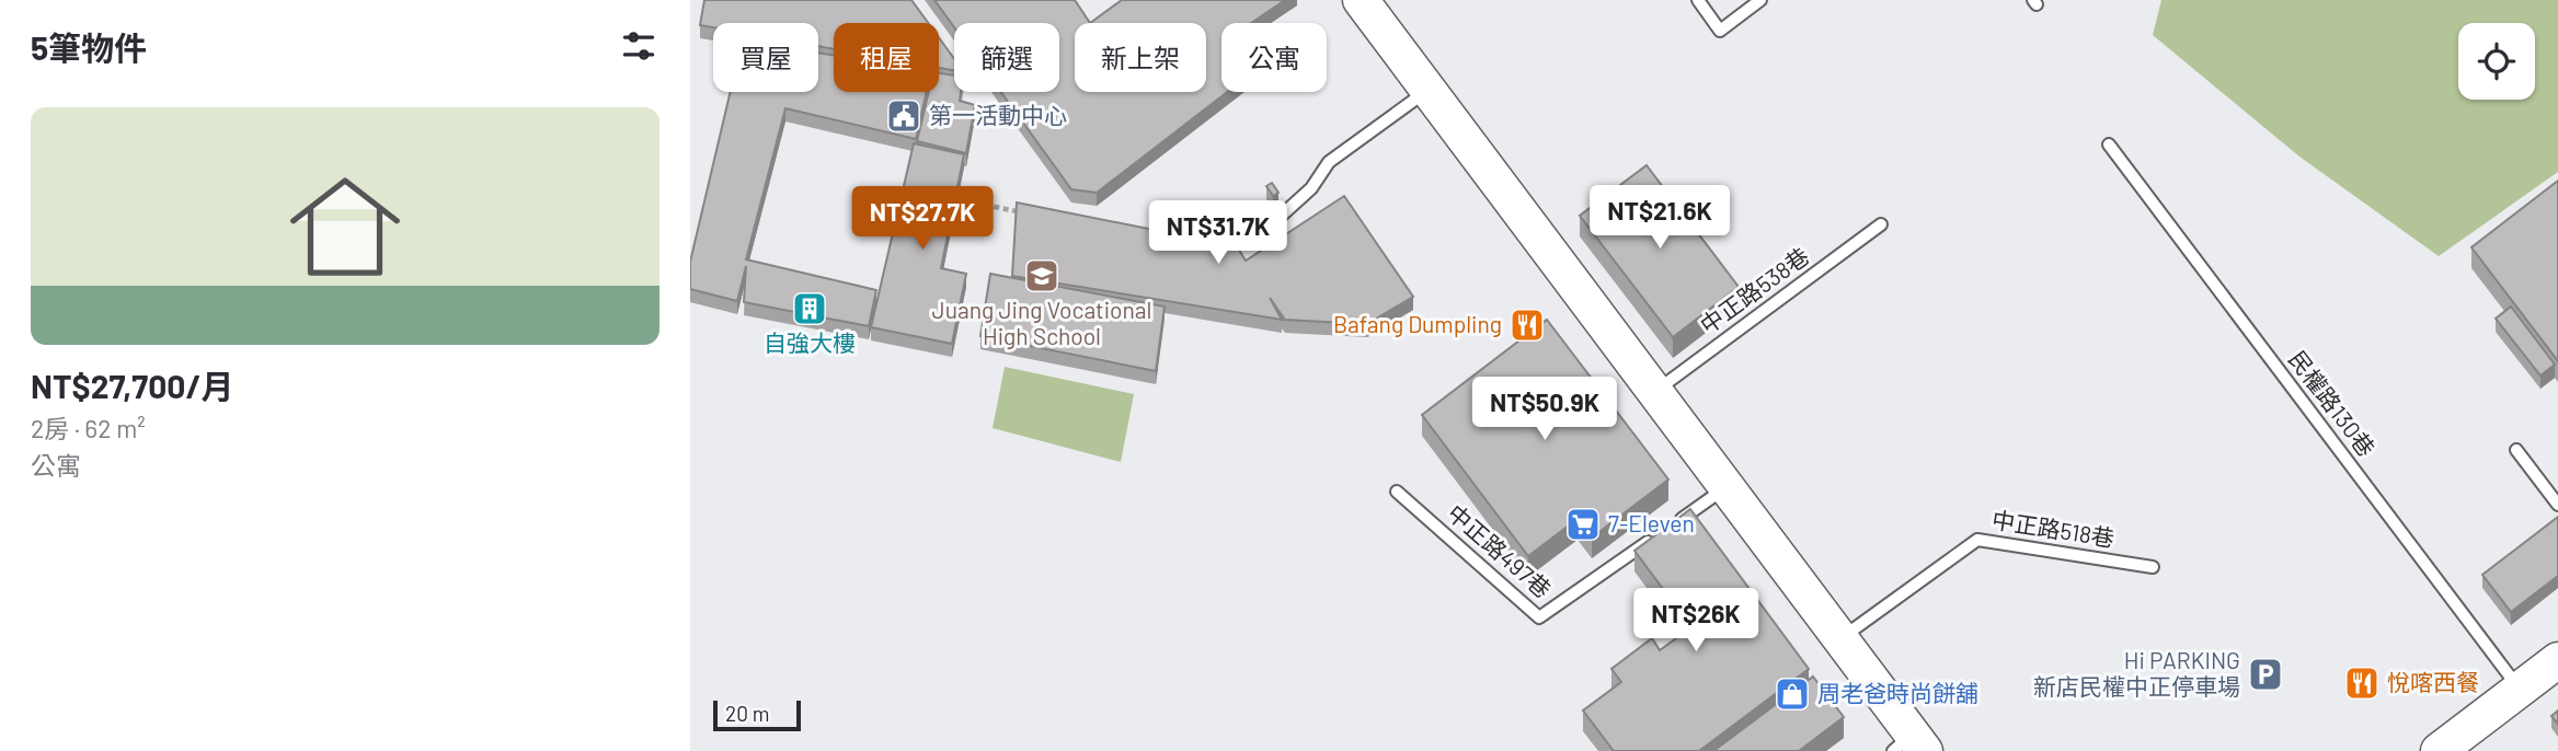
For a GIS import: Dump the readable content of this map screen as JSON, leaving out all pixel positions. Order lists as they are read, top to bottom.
{
  "streets": {
    "lane": [
      "中正路538巷",
      "民權路130巷",
      "中正路518巷",
      "中正路497巷"
    ]
  },
  "places": {
    "public building": ["第一活動中心"],
    "school or university": ["Juang Jing Vocational High School"],
    "building": ["自強大樓"],
    "restaurant": ["Bafang Dumpling", "悅喀西餐"],
    "supermarket": ["7-Eleven"],
    "parking": ["Hi PARKING 新店民權中正停車場"],
    "shop": ["周老爸時尚餅舖"]
  },
  "scale_bar": "20 m",
  "page": {
    "heading": "5筆物件",
    "chip": [
      "買屋",
      "租屋",
      "篩選",
      "新上架",
      "公寓"
    ],
    "list": [
      {
        "name": "NT$27,700/月",
        "note": "2房 · 62 m² · 公寓"
      }
    ],
    "price": [
      "NT$21.6K",
      "NT$27.7K",
      "NT$31.7K",
      "NT$50.9K",
      "NT$26K"
    ],
    "scale": "20 m"
  }
}
